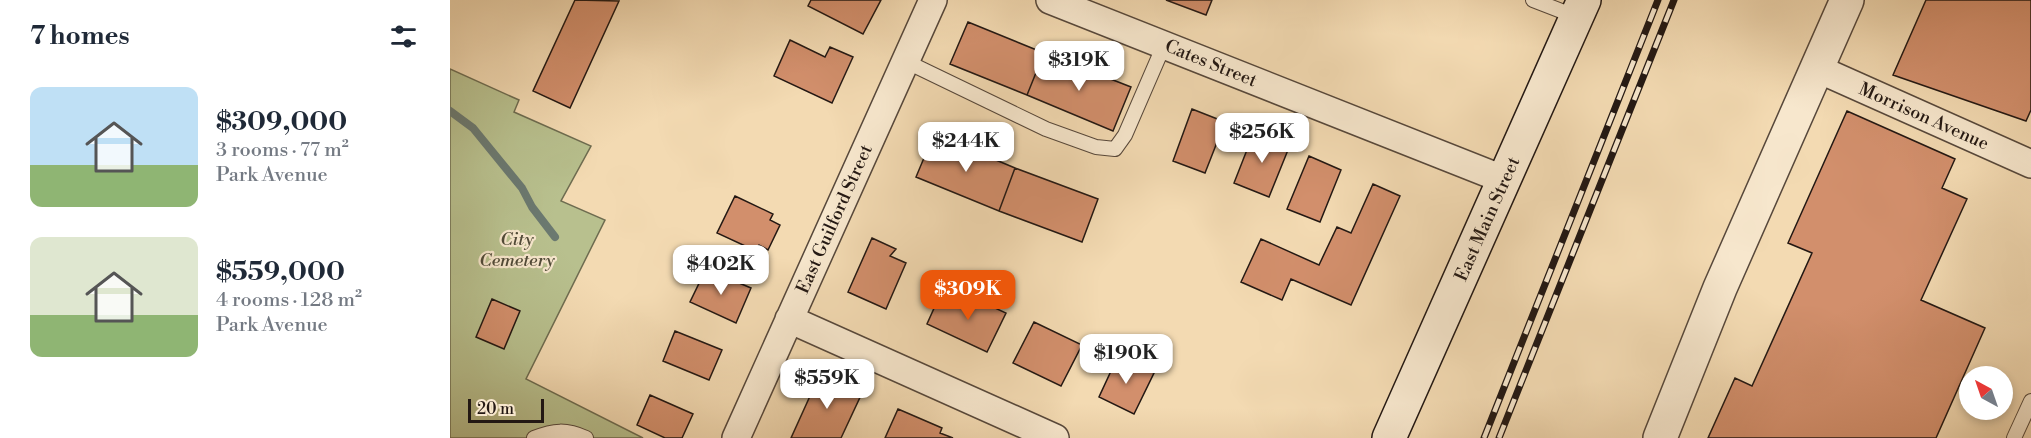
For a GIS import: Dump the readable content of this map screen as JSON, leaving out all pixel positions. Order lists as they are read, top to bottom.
{
  "streets": {
    "street": [
      "Cates Street",
      "Morrison Avenue",
      "East Guilford Street",
      "East Main Street"
    ]
  },
  "crossings": [
    ["Cates Street", "East Main Street"]
  ],
  "parks": ["City Cemetery"],
  "scale_bar": "20 m",
  "north": "top left",
  "page": {
    "heading": "7 homes",
    "price": [
      "$319K",
      "$256K",
      "$244K",
      "$402K",
      "$309K",
      "$190K",
      "$559K"
    ],
    "list": [
      {
        "name": "$309,000",
        "note": "3 rooms · 77 m² · Park Avenue"
      },
      {
        "name": "$559,000",
        "note": "4 rooms · 128 m² · Park Avenue"
      }
    ],
    "scale": "20 m"
  }
}
